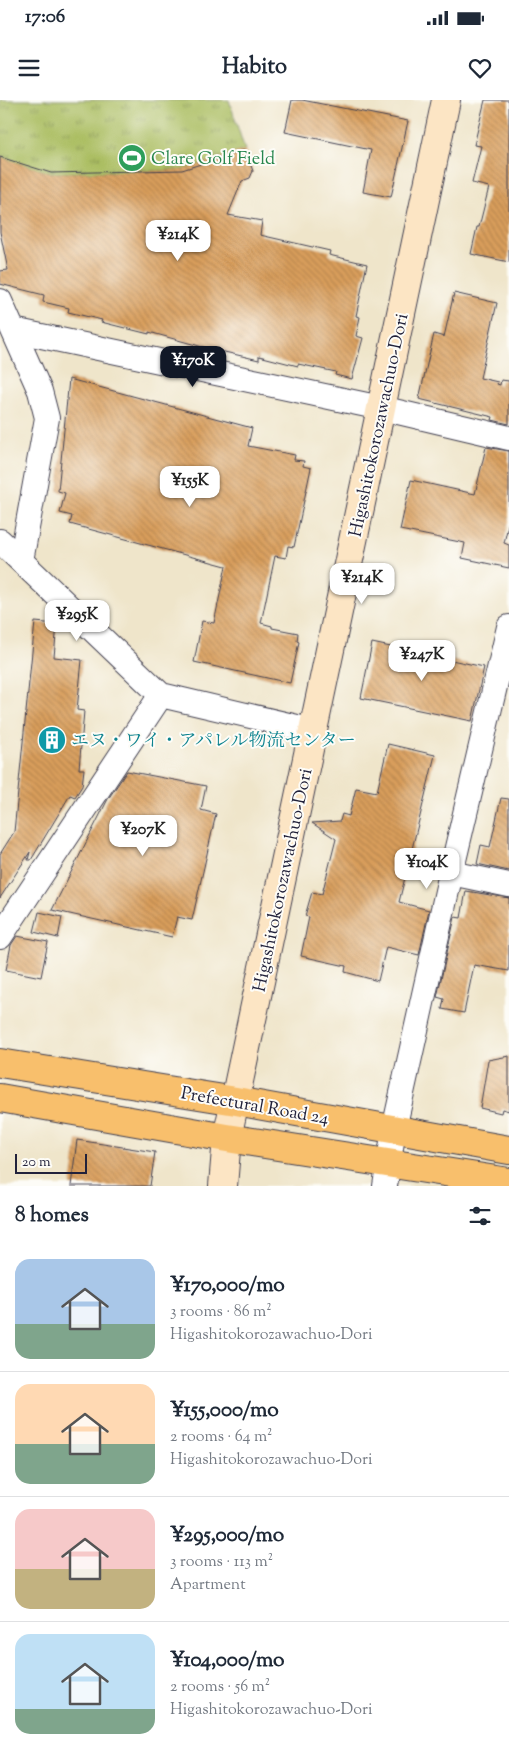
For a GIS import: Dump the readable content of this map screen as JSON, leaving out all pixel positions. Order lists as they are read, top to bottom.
{
  "streets": {
    "main road": ["Prefectural Road 24"],
    "street": ["Higashitokorozawachuo-Dori"]
  },
  "crossings": [
    ["Higashitokorozawachuo-Dori", "Prefectural Road 24"]
  ],
  "places": {
    "sports": ["Clare Golf Field"],
    "building": ["エヌ・ワイ・アパレル物流センター"]
  },
  "scale_bar": "20 m",
  "page": {
    "status": "17:06",
    "header": "Habito",
    "price": [
      "¥214K",
      "¥170K",
      "¥155K",
      "¥214K",
      "¥295K",
      "¥247K",
      "¥207K",
      "¥104K"
    ],
    "scale": "20 m",
    "heading": "8 homes",
    "list": [
      {
        "name": "¥170,000/mo",
        "note": "3 rooms · 86 m² · Higashitokorozawachuo-Dori"
      },
      {
        "name": "¥155,000/mo",
        "note": "2 rooms · 64 m² · Higashitokorozawachuo-Dori"
      },
      {
        "name": "¥295,000/mo",
        "note": "3 rooms · 113 m² · Apartment"
      },
      {
        "name": "¥104,000/mo",
        "note": "2 rooms · 56 m² · Higashitokorozawachuo-Dori"
      }
    ]
  }
}
